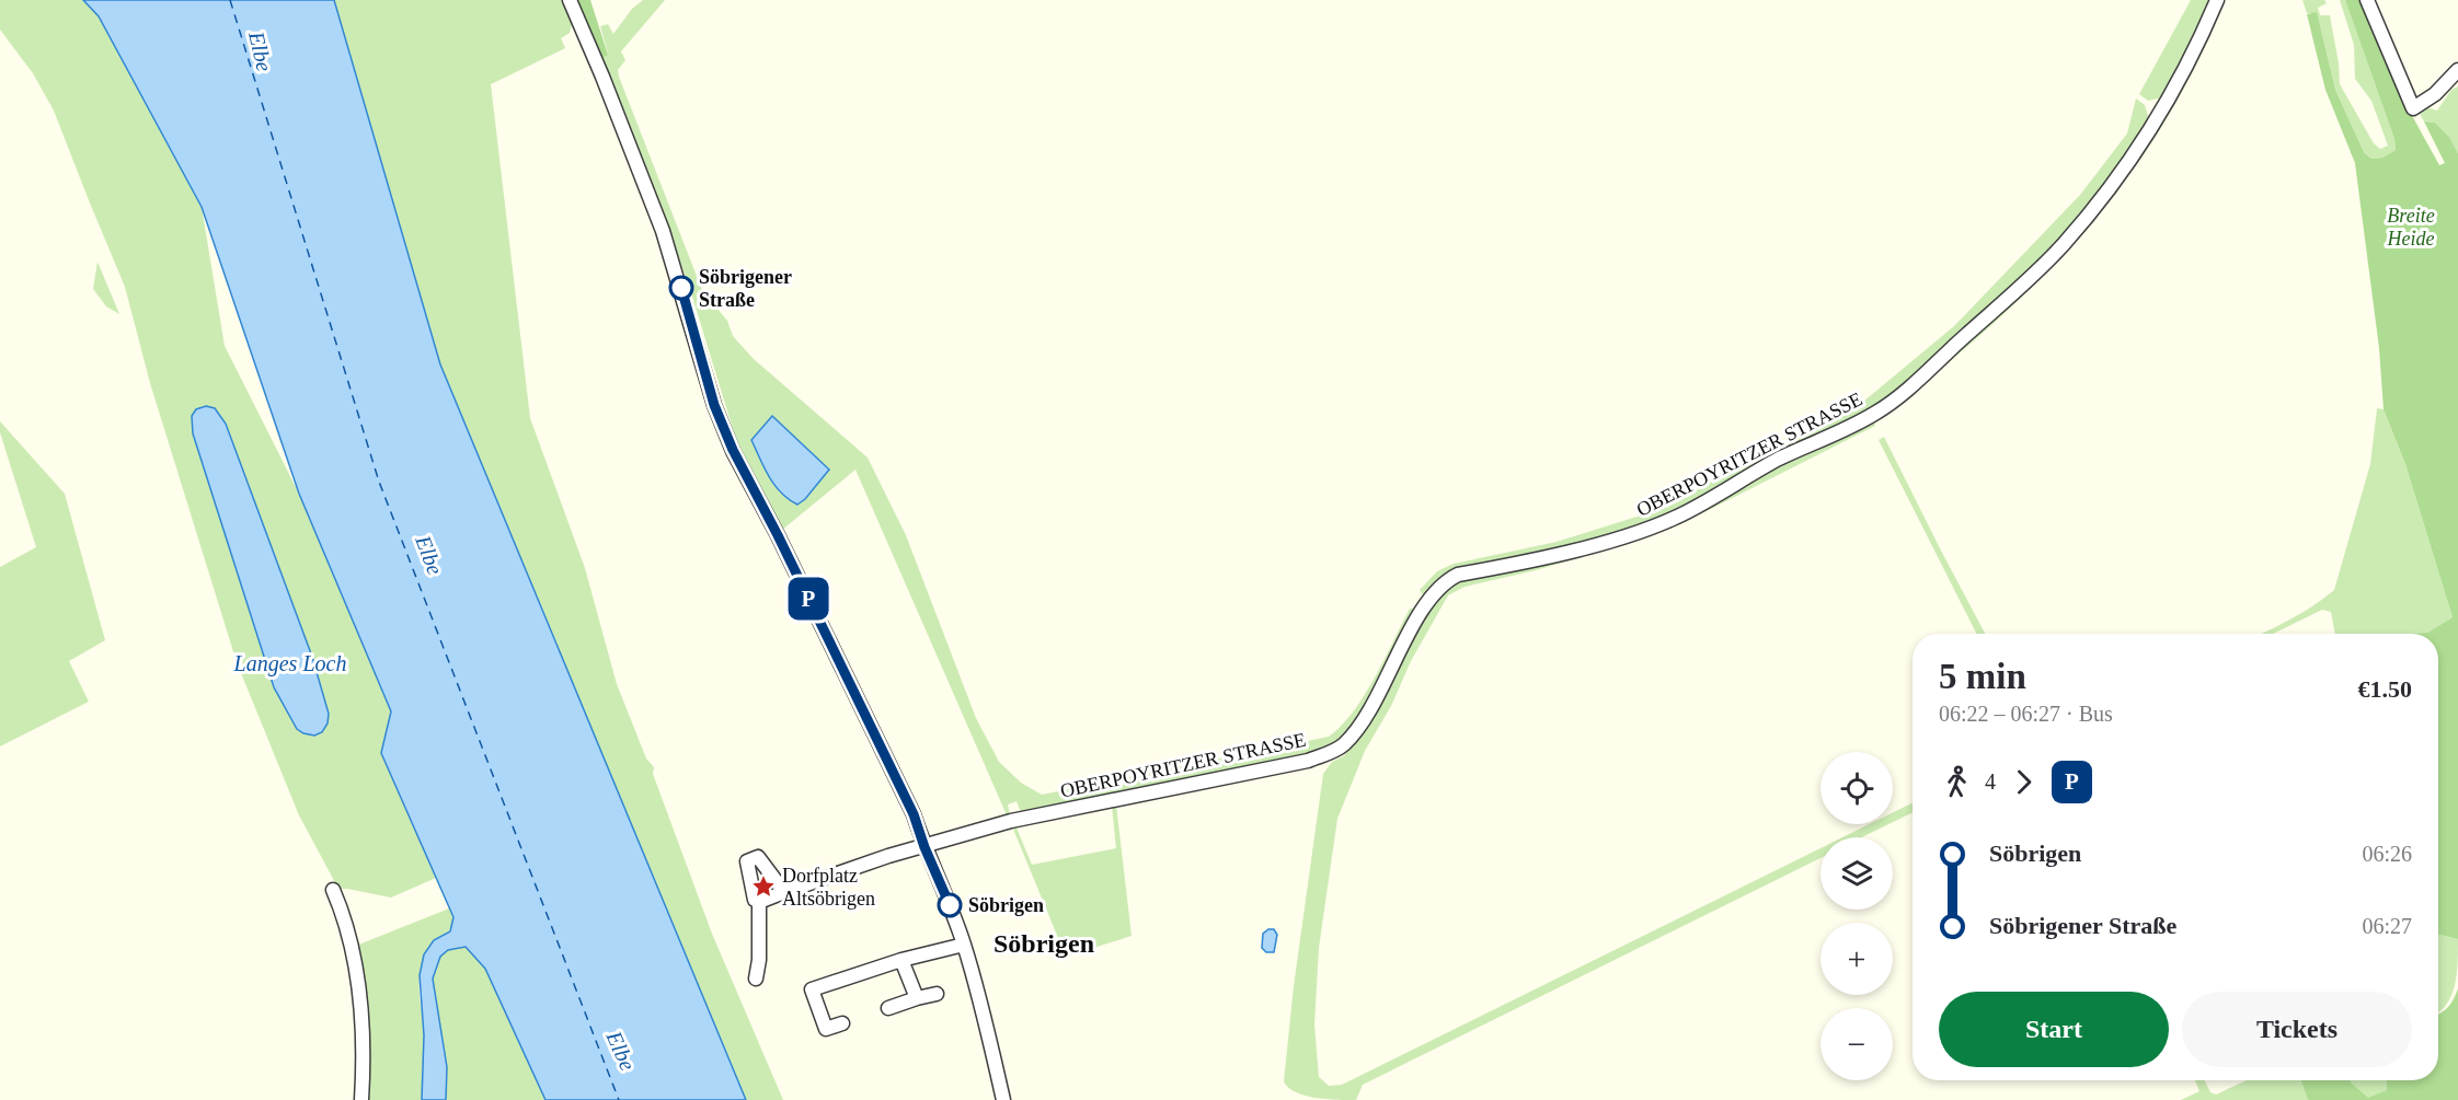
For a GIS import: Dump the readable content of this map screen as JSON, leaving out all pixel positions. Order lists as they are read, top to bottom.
{
  "streets": {
    "street": ["OBERPOYRITZER STRASSE"]
  },
  "districts": ["Söbrigen"],
  "water": ["Elbe", "Langes Loch"],
  "parks": ["Breite Heide"],
  "places": {
    "other": ["Söbrigener Straße", "Söbrigen"],
    "place": ["Dorfplatz Altsöbrigen"]
  },
  "lines": ["bus line P"],
  "page": {
    "on_map": "P",
    "heading": ["5 min", "06:22 – 06:27 · Bus", "€1.50"],
    "legs": ["4", "P"],
    "map_buttons": ["+", "−"],
    "list": [
      {
        "name": "Söbrigen",
        "value": "06:26"
      },
      {
        "name": "Söbrigener Straße",
        "value": "06:27"
      }
    ],
    "buttons": ["Start", "Tickets"]
  }
}
